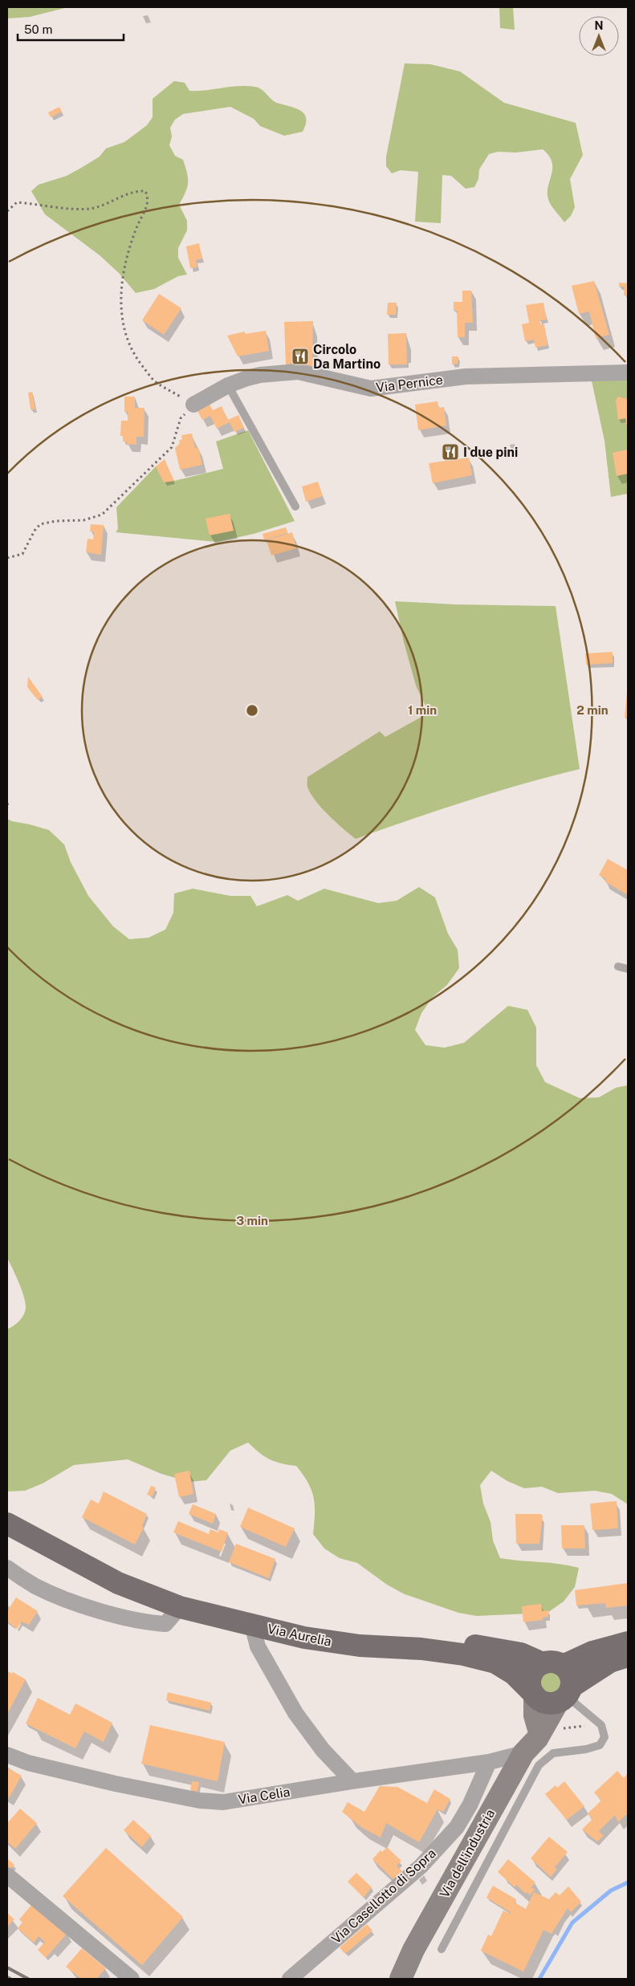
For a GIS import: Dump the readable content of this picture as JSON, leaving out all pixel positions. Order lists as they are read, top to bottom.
{
  "streets": {
    "main road": ["Via Aurelia"],
    "street": [
      "Via Pernice",
      "Via Celia",
      "Via dell'industria",
      "Via Casellotto di Sopra"
    ]
  },
  "crossings": [
    ["Via Aurelia", "Via dell'industria"],
    ["Via Celia", "Via dell'industria"],
    ["Via Celia", "Via Casellotto di Sopra"]
  ],
  "places": {
    "restaurant": ["Circolo Da Martino", "I due pini"]
  },
  "scale_bar": "50 m",
  "north": "top",
  "rings": ["1 min", "2 min", "3 min"]
}
